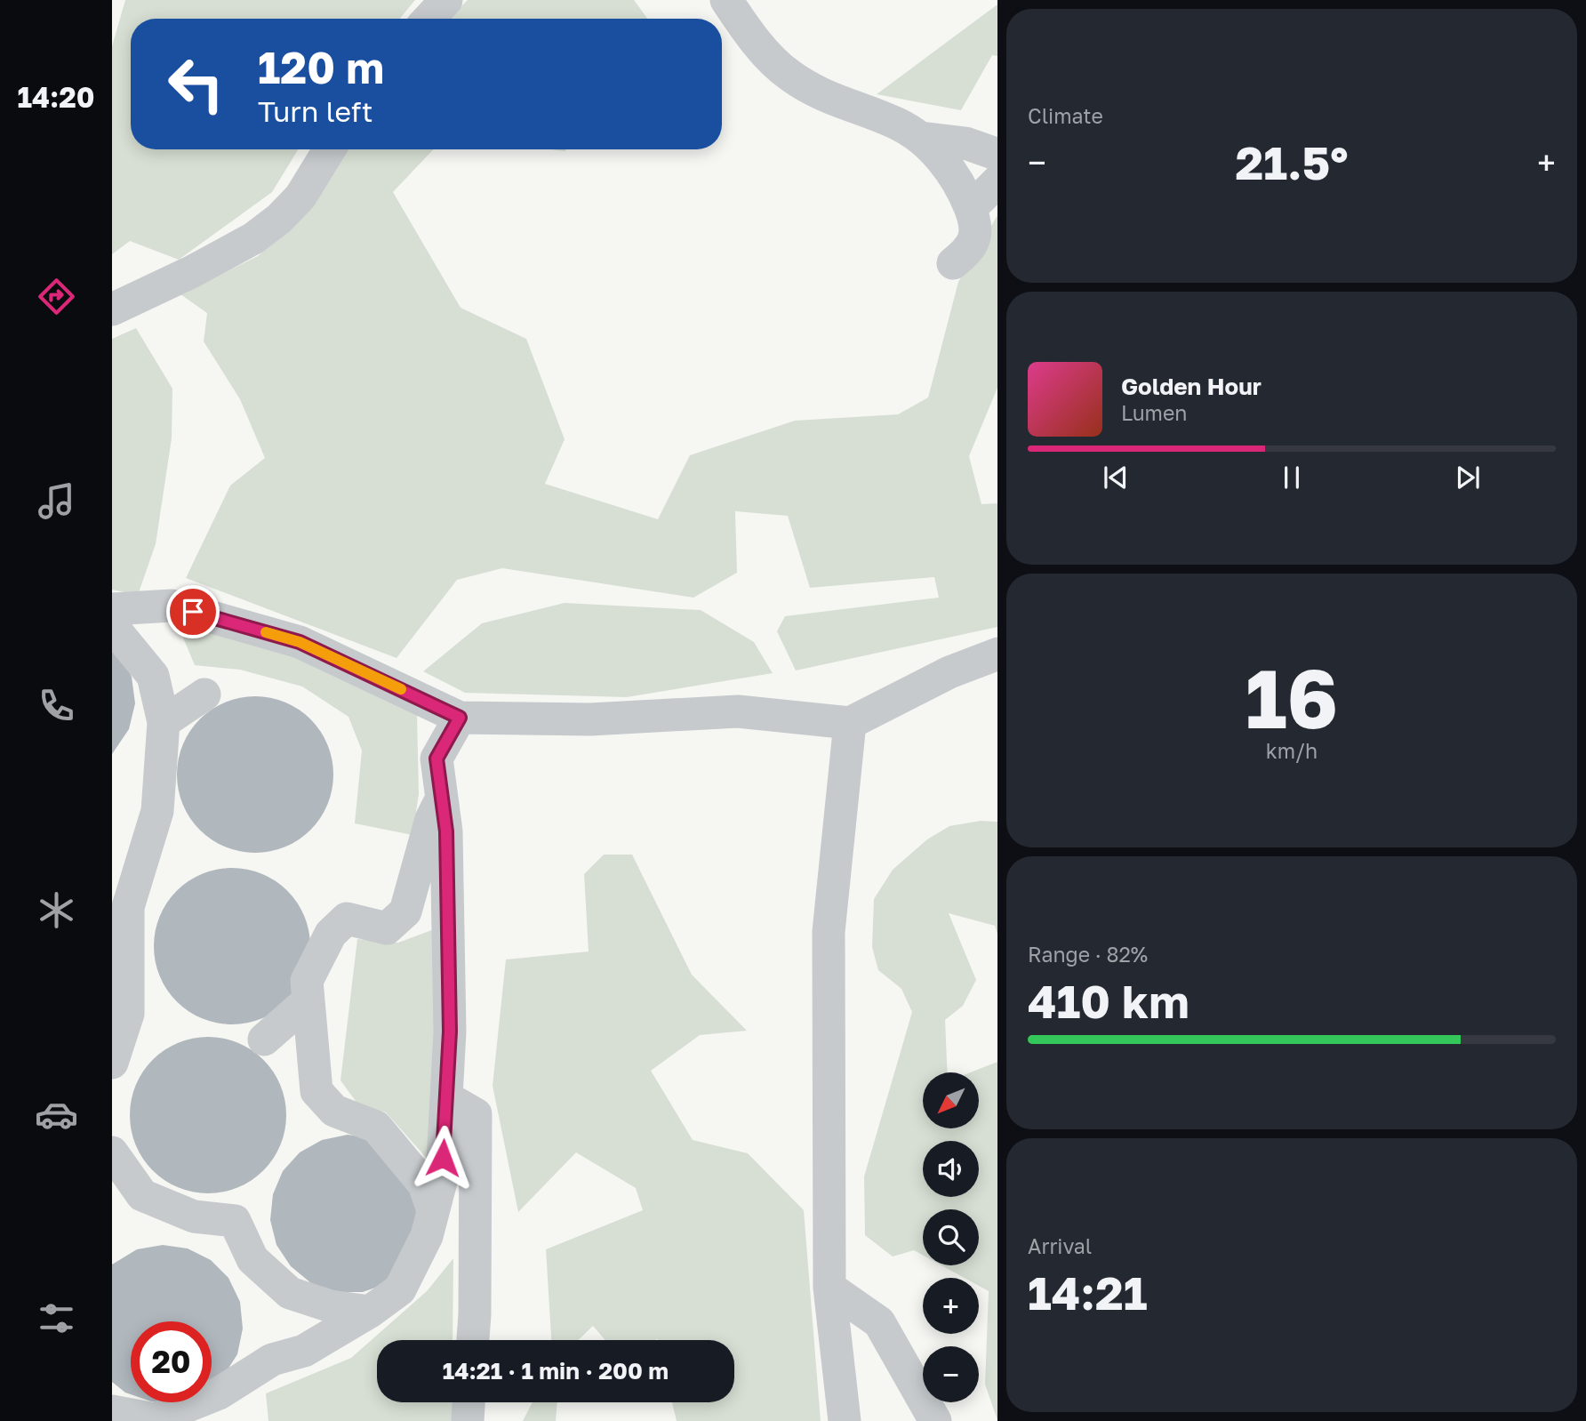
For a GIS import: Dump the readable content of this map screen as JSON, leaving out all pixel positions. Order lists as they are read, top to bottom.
{
  "north": "bottom left",
  "page": {
    "tabs": "14:20",
    "tile": [
      "Climate",
      ["16", "km/h"],
      ["Range · 82%", "410 km"],
      ["Arrival", "14:21"]
    ],
    "turn": ["120 m", "Turn left"],
    "heat": ["−", "21.5°", "+"],
    "song": ["Golden Hour", "Lumen"],
    "map_buttons": ["+", "−"],
    "limit": "20",
    "trip": "14:21 · 1 min · 200 m"
  }
}
